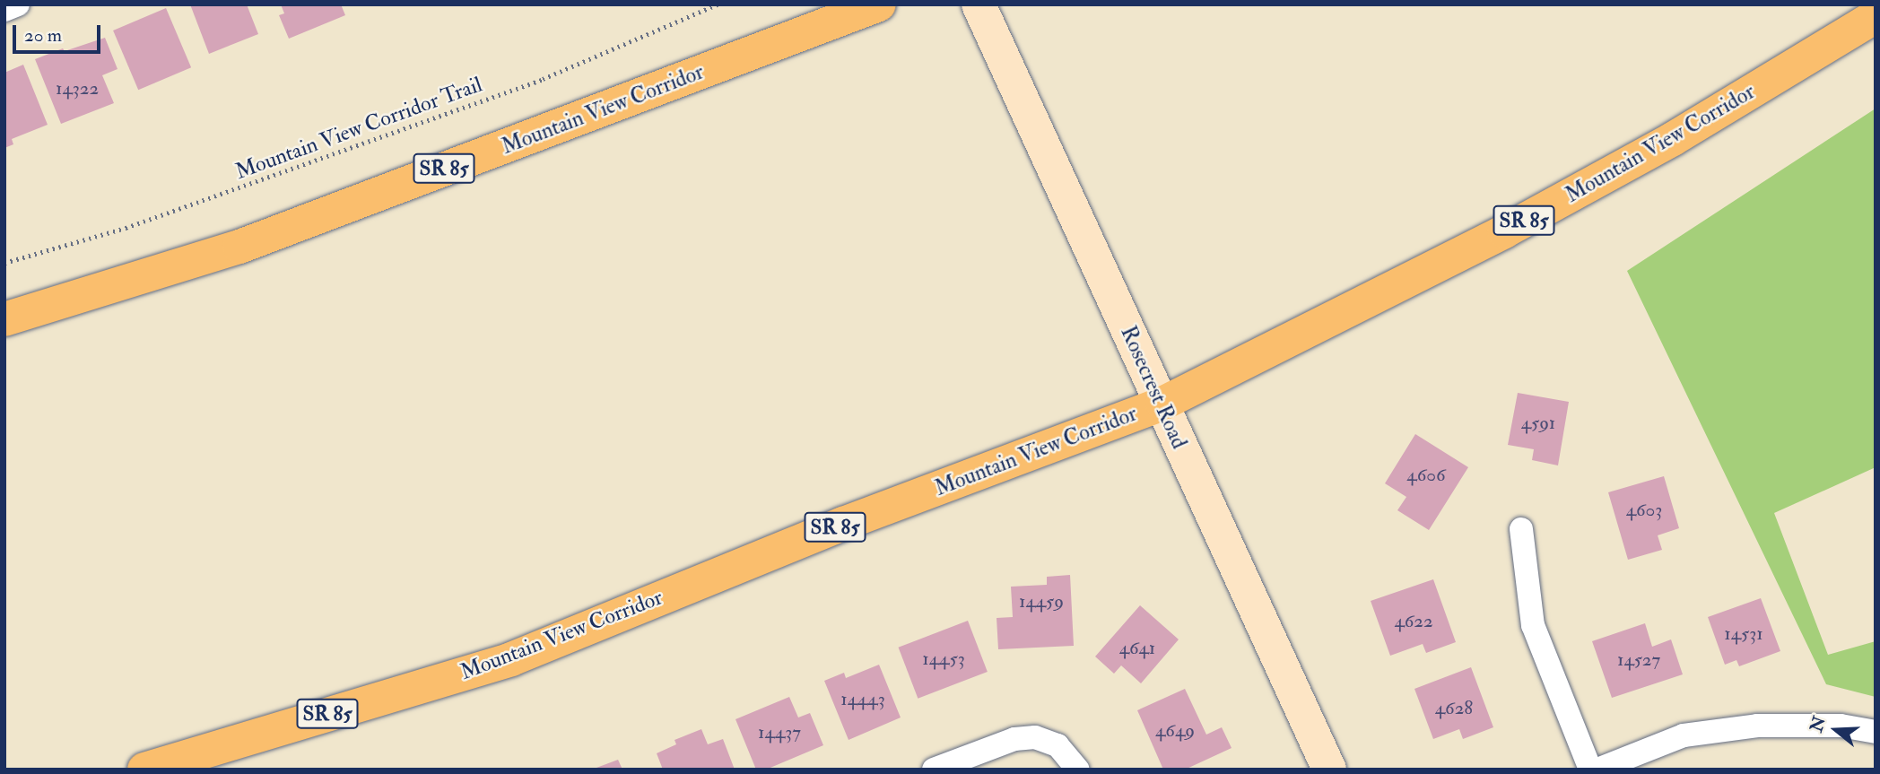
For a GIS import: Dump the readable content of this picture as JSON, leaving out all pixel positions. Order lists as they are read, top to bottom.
{
  "streets": {
    "highway": ["Mountain View Corridor", "SR 85"],
    "main road": ["Rosecrest Road"],
    "path": ["Mountain View Corridor Trail"]
  },
  "crossings": [
    ["Mountain View Corridor", "Rosecrest Road"]
  ],
  "house_numbers": [
    "14322",
    "4591",
    "4606",
    "4603",
    "14459",
    "4622",
    "14531",
    "4641",
    "14453",
    "14527",
    "14443",
    "4628",
    "4649",
    "14437"
  ],
  "scale_bar": "20 m",
  "north": "left"
}
